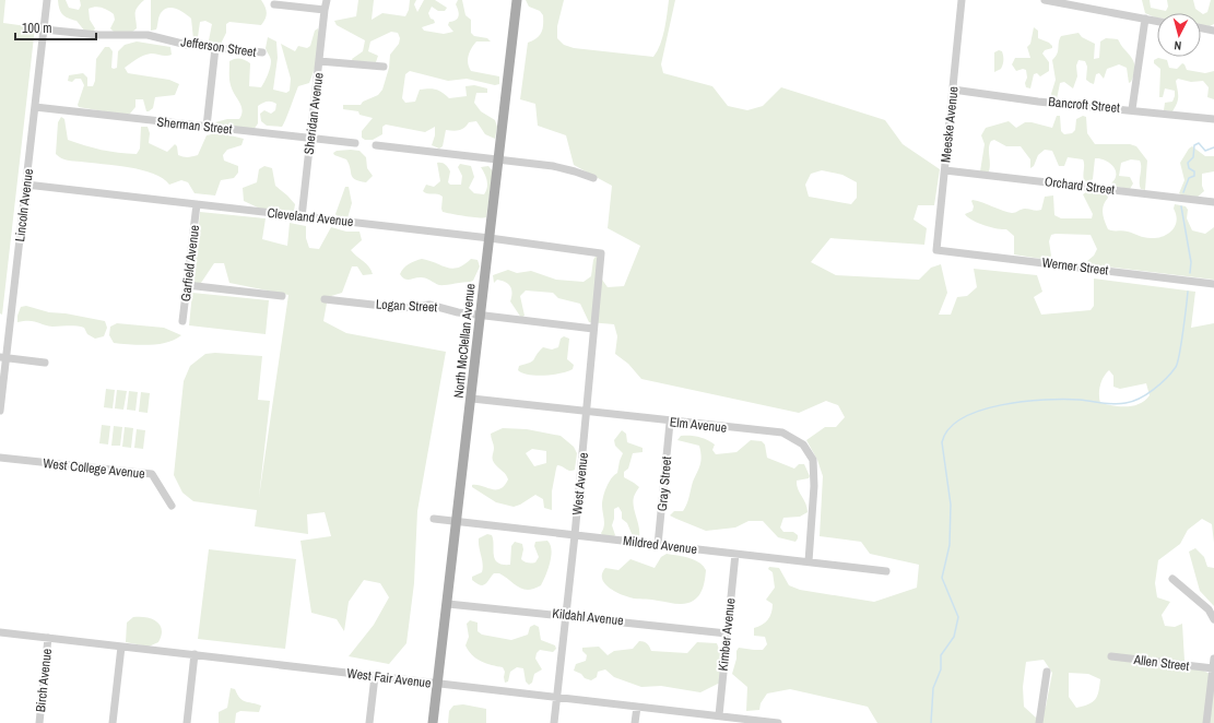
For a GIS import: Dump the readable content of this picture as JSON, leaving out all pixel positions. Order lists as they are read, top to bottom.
{
  "streets": {
    "main road": ["North McClellan Avenue"],
    "street": [
      "Jefferson Street",
      "Bancroft Street",
      "Sheridan Avenue",
      "Meeske Avenue",
      "Sherman Street",
      "Orchard Street",
      "Lincoln Avenue",
      "Cleveland Avenue",
      "Garfield Avenue",
      "Werner Street",
      "Logan Street",
      "Elm Avenue",
      "West College Avenue",
      "West Avenue",
      "Gray Street",
      "Mildred Avenue",
      "Kildahl Avenue",
      "Kimber Avenue",
      "Allen Street",
      "West Fair Avenue",
      "Birch Avenue"
    ]
  },
  "crossings": [
    ["Jefferson Street", "Lincoln Avenue"],
    ["Bancroft Street", "Meeske Avenue"],
    ["Sheridan Avenue", "Sherman Street"],
    ["Sheridan Avenue", "Cleveland Avenue"],
    ["Meeske Avenue", "Orchard Street"],
    ["Meeske Avenue", "Werner Street"],
    ["Sherman Street", "Lincoln Avenue"],
    ["Lincoln Avenue", "Cleveland Avenue"],
    ["Cleveland Avenue", "Garfield Avenue"],
    ["Cleveland Avenue", "North McClellan Avenue"],
    ["Cleveland Avenue", "West Avenue"],
    ["Logan Street", "North McClellan Avenue"],
    ["Logan Street", "West Avenue"],
    ["North McClellan Avenue", "Elm Avenue"],
    ["North McClellan Avenue", "Mildred Avenue"],
    ["North McClellan Avenue", "Kildahl Avenue"],
    ["North McClellan Avenue", "West Fair Avenue"],
    ["Elm Avenue", "West Avenue"],
    ["Elm Avenue", "Gray Street"],
    ["Elm Avenue", "Mildred Avenue"],
    ["West Avenue", "Mildred Avenue"],
    ["West Avenue", "Kildahl Avenue"],
    ["West Avenue", "West Fair Avenue"],
    ["Gray Street", "Mildred Avenue"],
    ["Mildred Avenue", "Kimber Avenue"],
    ["Kildahl Avenue", "Kimber Avenue"],
    ["Kimber Avenue", "West Fair Avenue"],
    ["West Fair Avenue", "Birch Avenue"]
  ],
  "scale_bar": "100 m",
  "north": "bottom"
}
